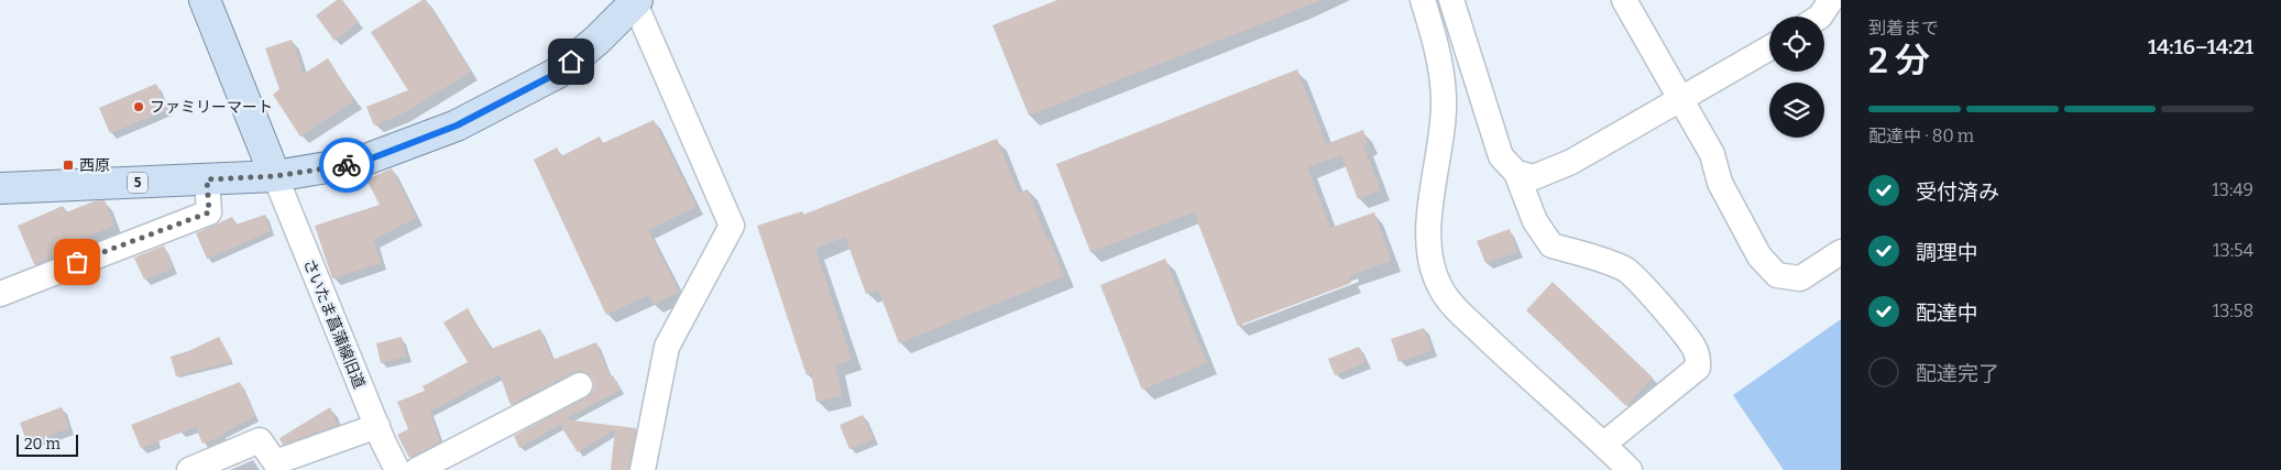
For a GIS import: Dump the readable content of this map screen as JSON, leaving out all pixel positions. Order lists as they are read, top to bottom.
{
  "streets": {
    "main road": ["5"],
    "street": ["さいたま菖蒲線旧道"]
  },
  "crossings": [
    ["5", "さいたま菖蒲線旧道"]
  ],
  "places": {
    "other": ["ファミリーマート"],
    "transit": ["西原"]
  },
  "scale_bar": "20 m",
  "page": {
    "heading": ["2 分", "到着まで", "14:16–14:21"],
    "bar": "配達中 · 80 m",
    "list": [
      ["受付済み", "13:49"],
      ["調理中", "13:54"],
      ["配達中", "13:58"],
      "配達完了"
    ],
    "scale": "20 m"
  }
}
